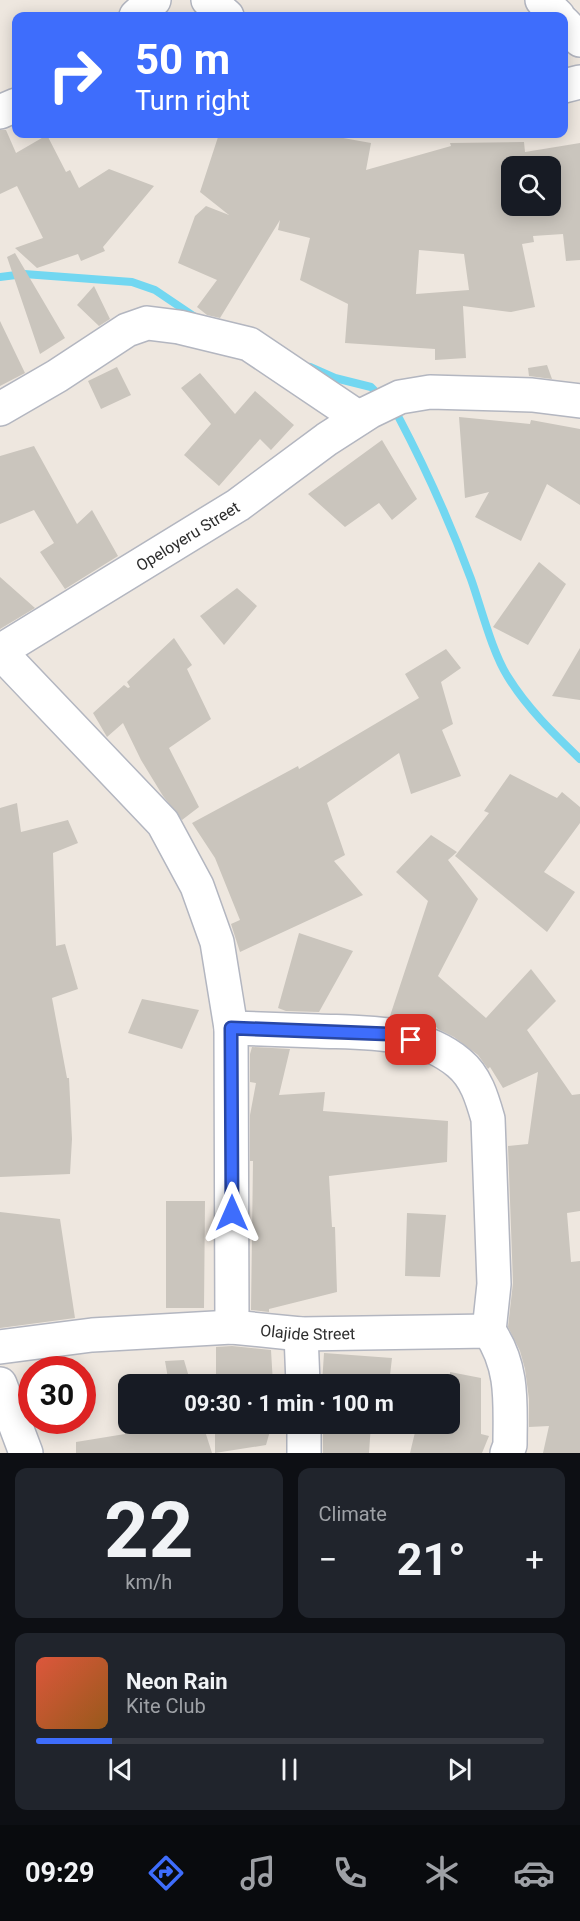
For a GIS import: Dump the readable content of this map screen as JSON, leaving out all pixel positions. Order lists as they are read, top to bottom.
{
  "streets": {
    "street": ["Opeloyeru Street", "Olajide Street"]
  },
  "page": {
    "turn": ["50 m", "Turn right"],
    "limit": "30",
    "trip": "09:30 · 1 min · 100 m",
    "tile": [
      ["22", "km/h"],
      "Climate"
    ],
    "heat": ["−", "21°", "+"],
    "song": ["Neon Rain", "Kite Club"],
    "tabs": "09:29"
  }
}
